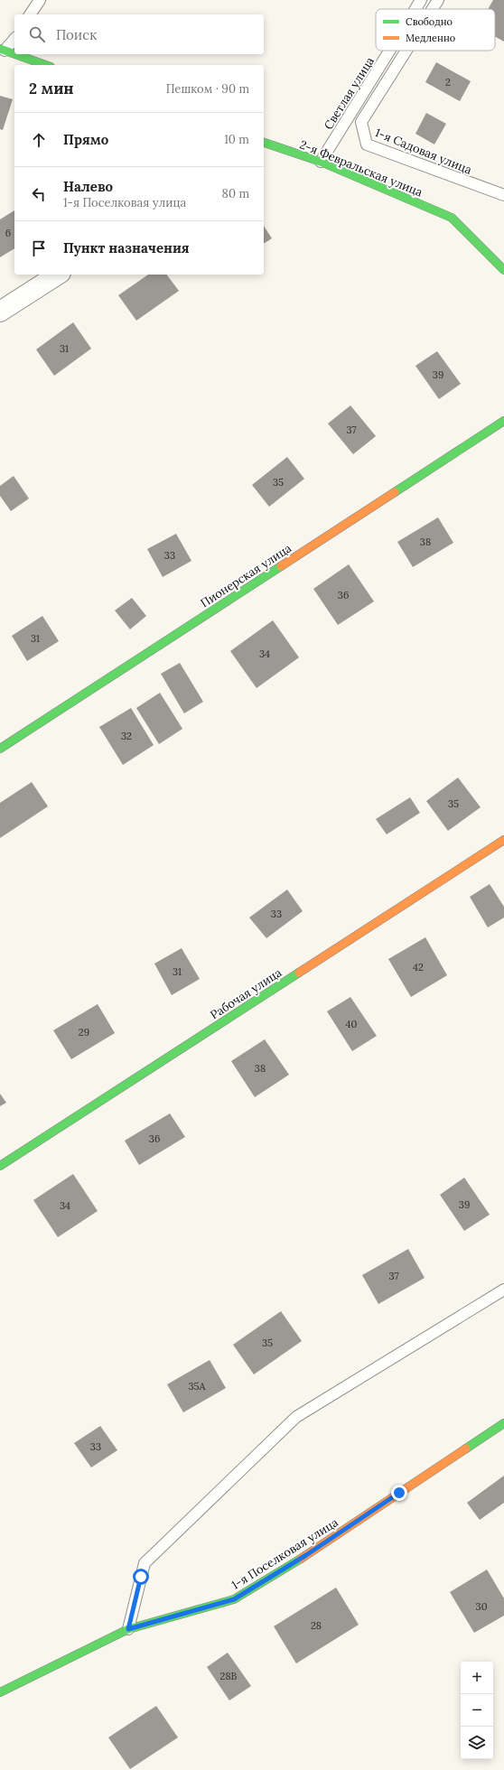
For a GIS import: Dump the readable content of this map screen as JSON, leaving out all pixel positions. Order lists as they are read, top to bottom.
{
  "streets": {
    "street": [
      "2-я Февральская улица",
      "Пионерская улица",
      "Рабочая улица",
      "1-я Поселковая улица"
    ],
    "lane": ["Светлая улица", "1-я Садовая улица"]
  },
  "crossings": [
    ["Светлая улица", "2-я Февральская улица"]
  ],
  "house_numbers": [
    "2",
    "6",
    "31",
    "39",
    "37",
    "35",
    "38",
    "33",
    "36",
    "31",
    "34",
    "32",
    "35",
    "33",
    "42",
    "31",
    "40",
    "29",
    "38",
    "36",
    "39",
    "34",
    "37",
    "35",
    "35А",
    "33",
    "30",
    "28",
    "28В"
  ],
  "legend": ["Свободно", "Медленно"],
  "page": {
    "search": "Поиск",
    "heading": ["2 мин", "Пешком · 90 m"],
    "list": [
      ["Прямо", "10 m"],
      ["Налево", "1-я Поселковая улица", "80 m"],
      "Пункт назначения"
    ],
    "map_buttons": ["+", "−"]
  }
}
